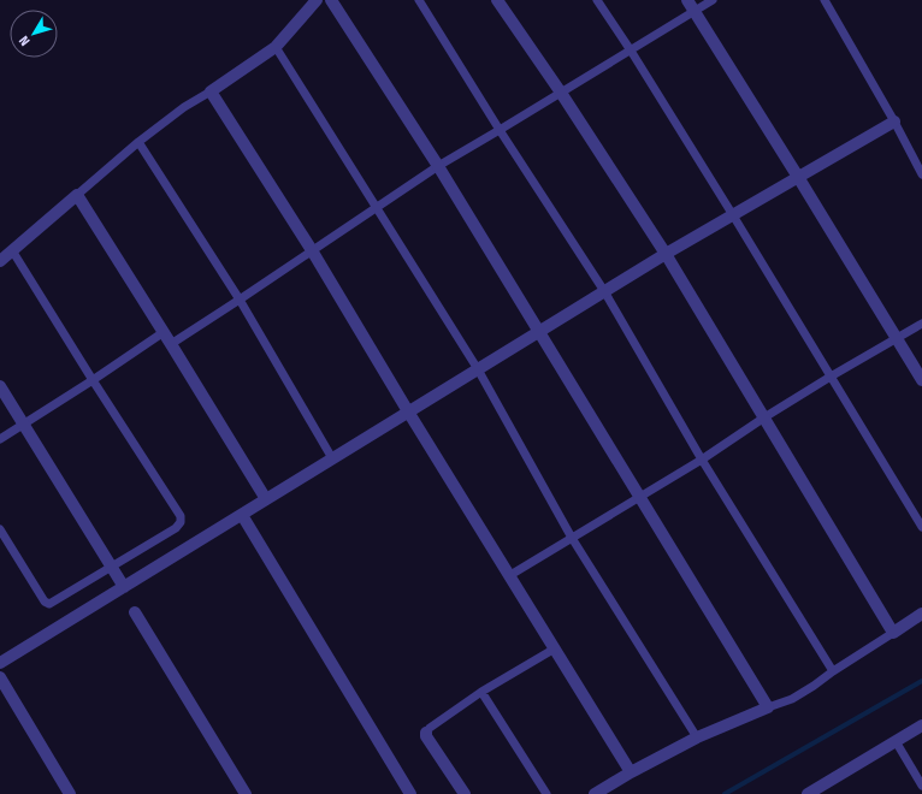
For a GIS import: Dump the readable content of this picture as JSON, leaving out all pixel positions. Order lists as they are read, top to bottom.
{
  "north": "bottom left"
}
